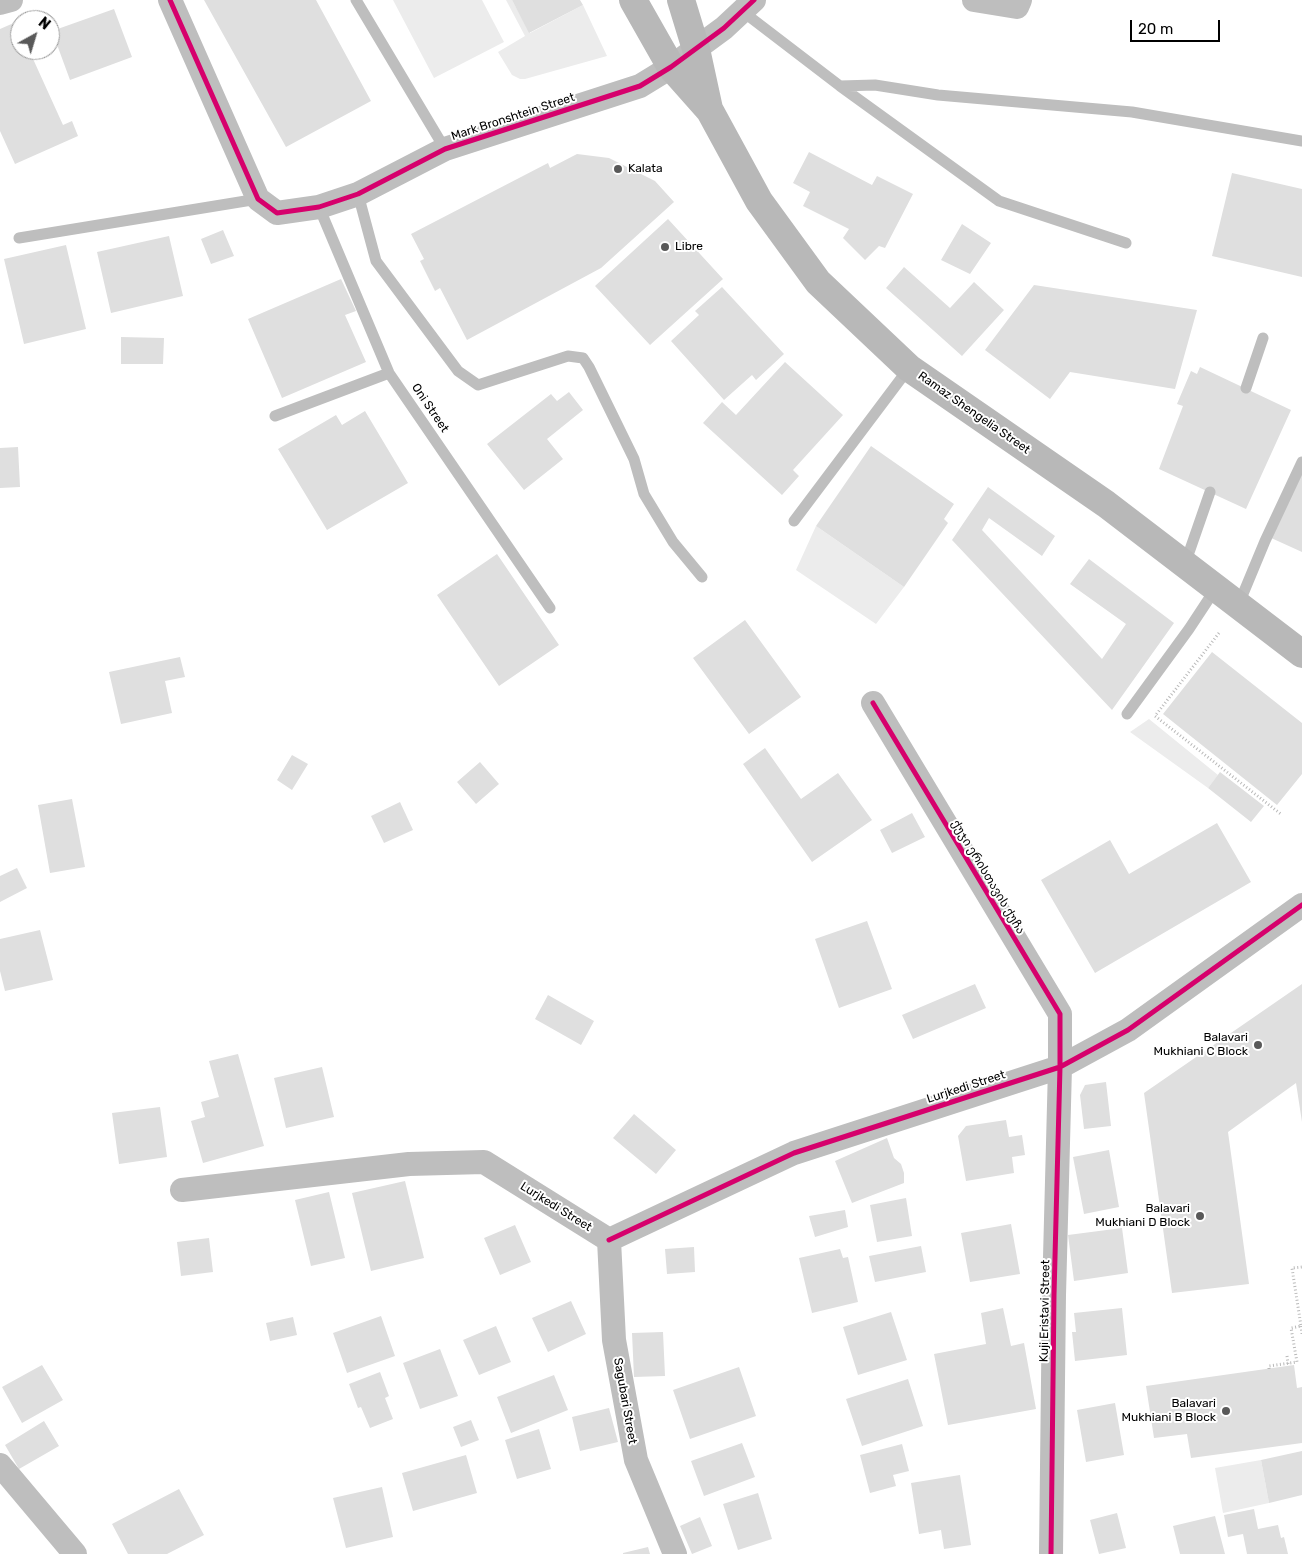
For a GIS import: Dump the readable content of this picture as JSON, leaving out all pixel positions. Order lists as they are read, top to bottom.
{
  "streets": {
    "main road": ["Ramaz Shengelia Street"],
    "street": [
      "Mark Bronshtein Street",
      "ქუჯი ერისთავის ქუჩა",
      "Lurjkedi Street",
      "Kuji Eristavi Street",
      "Sagubari Street"
    ],
    "lane": ["Oni Street"]
  },
  "crossings": [
    ["Mark Bronshtein Street", "Oni Street"],
    ["Mark Bronshtein Street", "Ramaz Shengelia Street"],
    ["ქუჯი ერისთავის ქუჩა", "Lurjkedi Street"],
    ["ქუჯი ერისთავის ქუჩა", "Kuji Eristavi Street"],
    ["Lurjkedi Street", "Kuji Eristavi Street"],
    ["Lurjkedi Street", "Sagubari Street"]
  ],
  "places": [
    "Kalata",
    "Libre",
    "Balavari Mukhiani C Block",
    "Balavari Mukhiani D Block",
    "Balavari Mukhiani B Block"
  ],
  "scale_bar": "20 m",
  "north": "top right"
}
